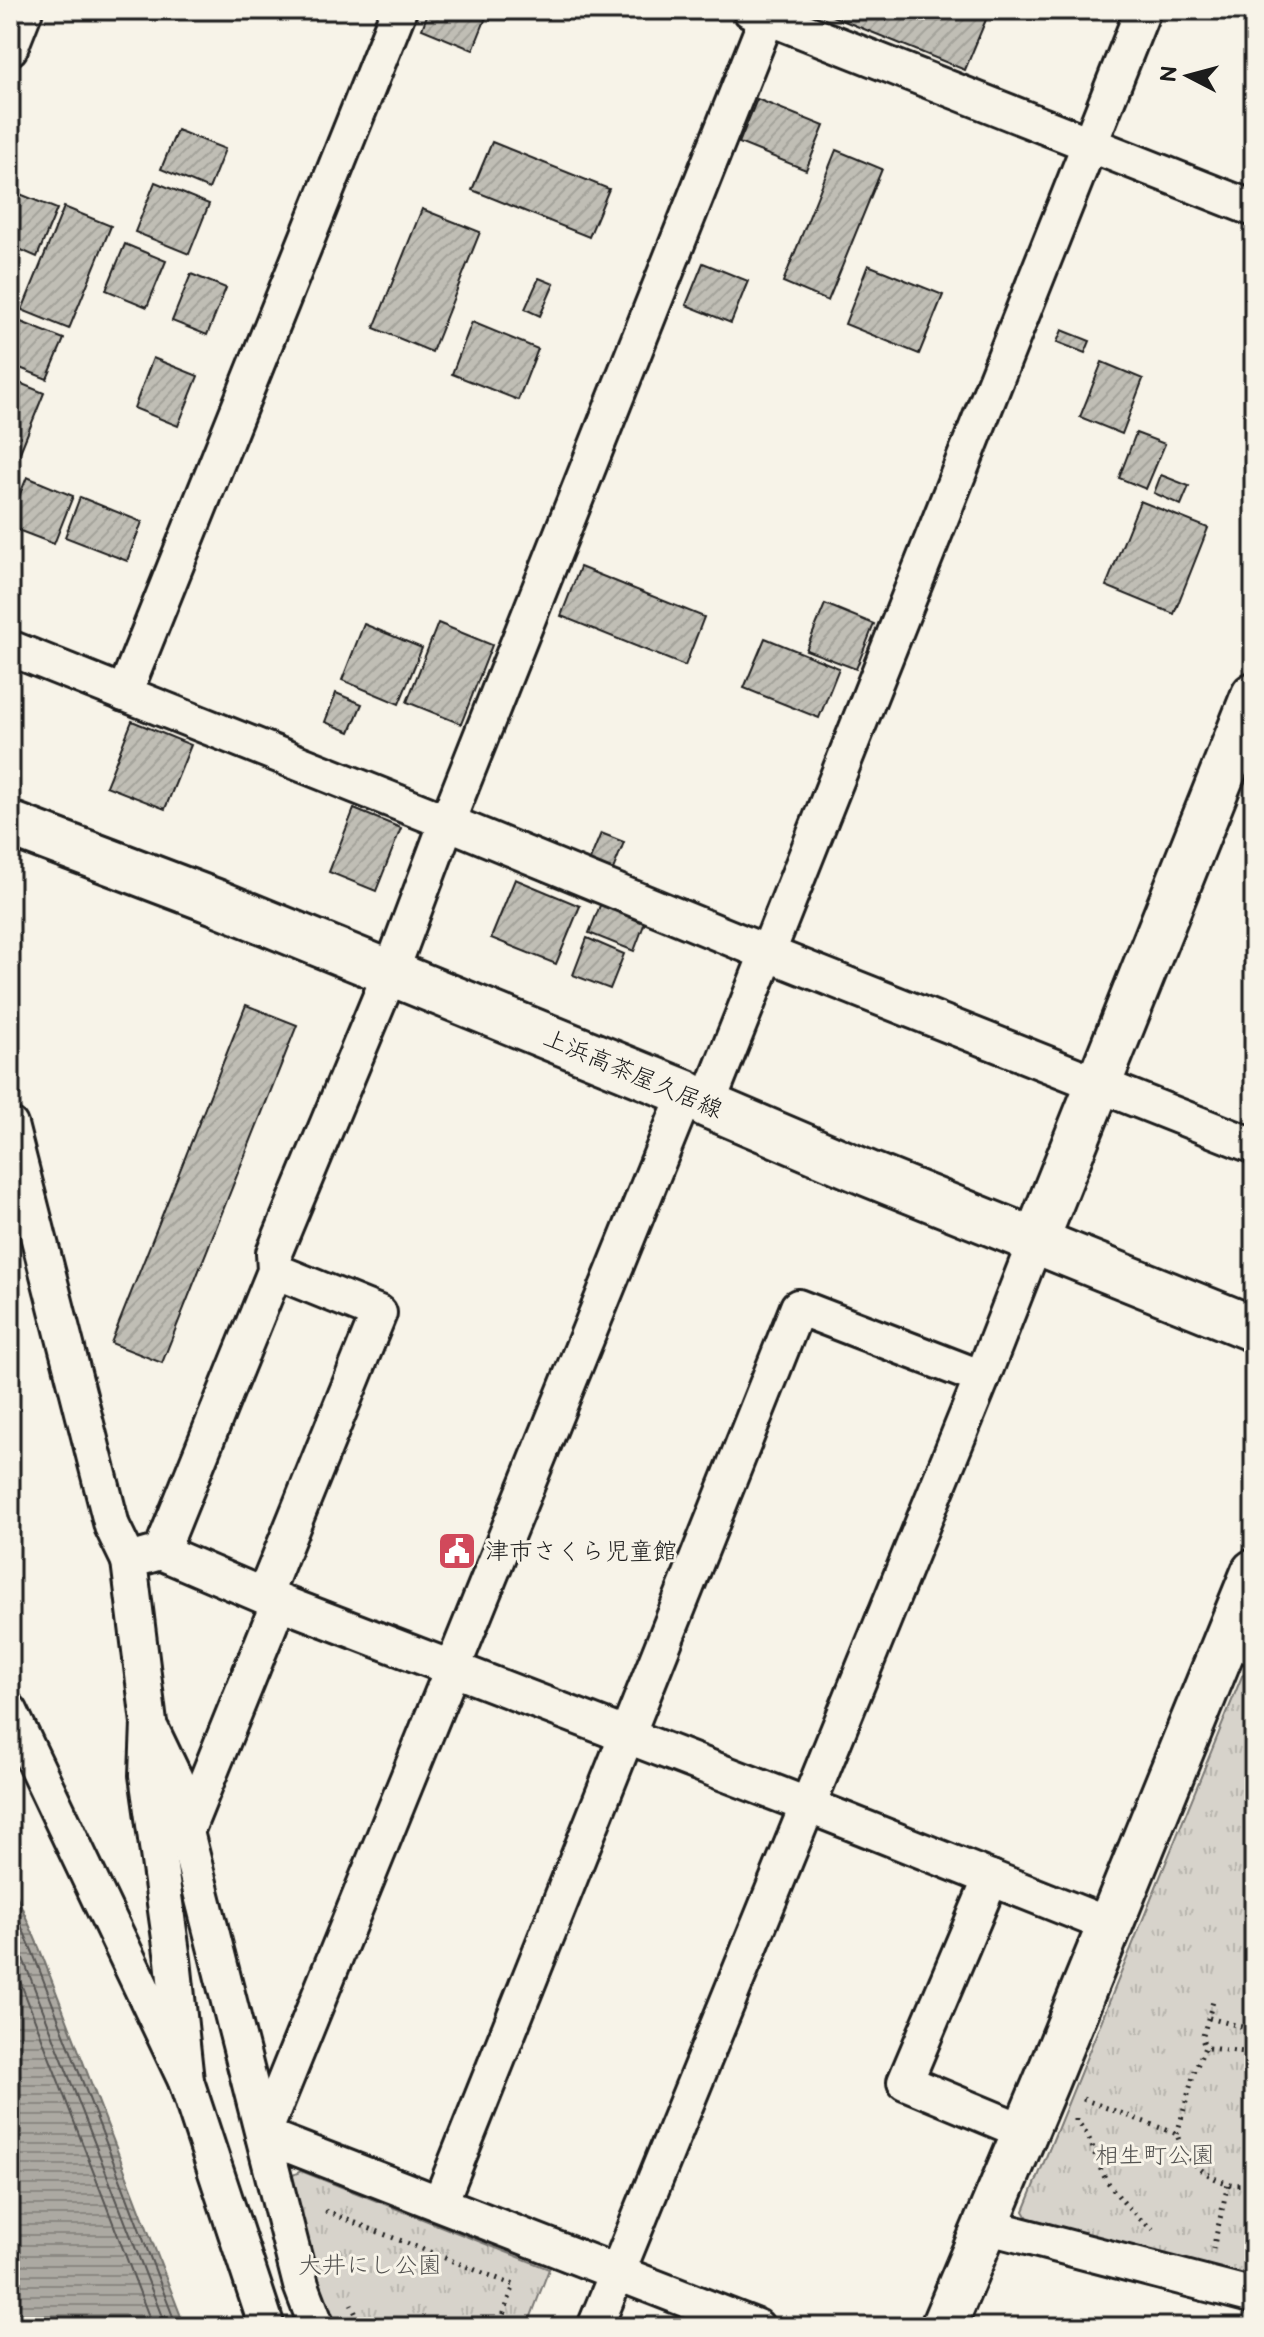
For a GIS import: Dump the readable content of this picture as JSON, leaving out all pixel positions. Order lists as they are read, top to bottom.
{
  "streets": {
    "street": ["上浜高茶屋久居線"]
  },
  "parks": ["相生町公園", "大井にし公園"],
  "places": {
    "public building": ["津市さくら児童館"]
  },
  "north": "left"
}
